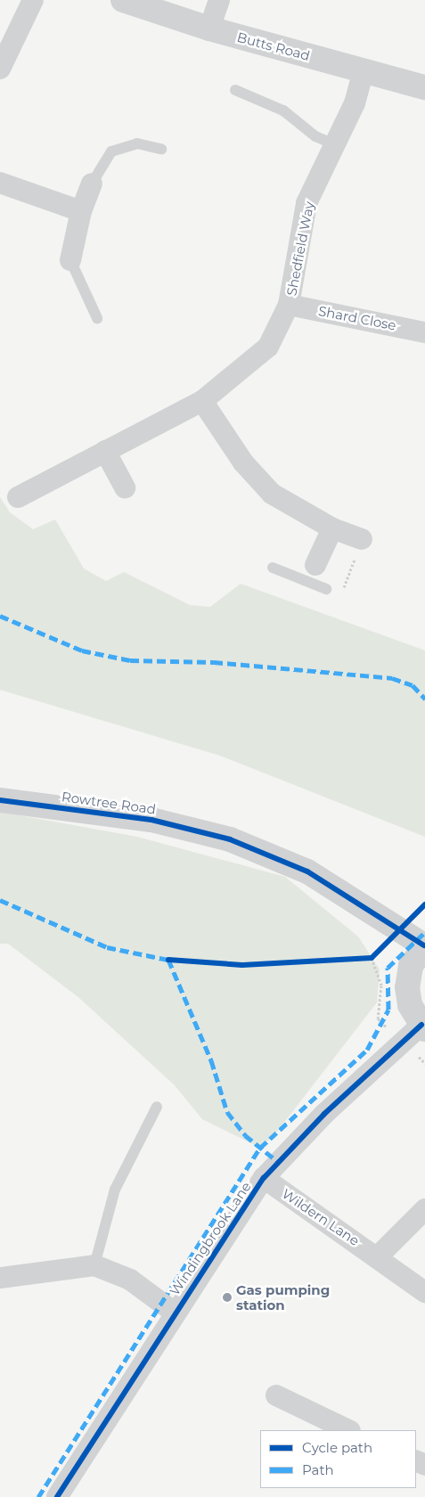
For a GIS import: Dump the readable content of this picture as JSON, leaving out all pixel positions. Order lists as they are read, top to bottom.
{
  "streets": {
    "street": [
      "Butts Road",
      "Shedfield Way",
      "Shard Close",
      "Rowtree Road",
      "Wildern Lane",
      "Windingbrook Lane"
    ]
  },
  "crossings": [
    ["Butts Road", "Shedfield Way"],
    ["Shedfield Way", "Shard Close"],
    ["Wildern Lane", "Windingbrook Lane"]
  ],
  "places": ["Gas pumping station"],
  "legend": ["Cycle path", "Path"]
}
